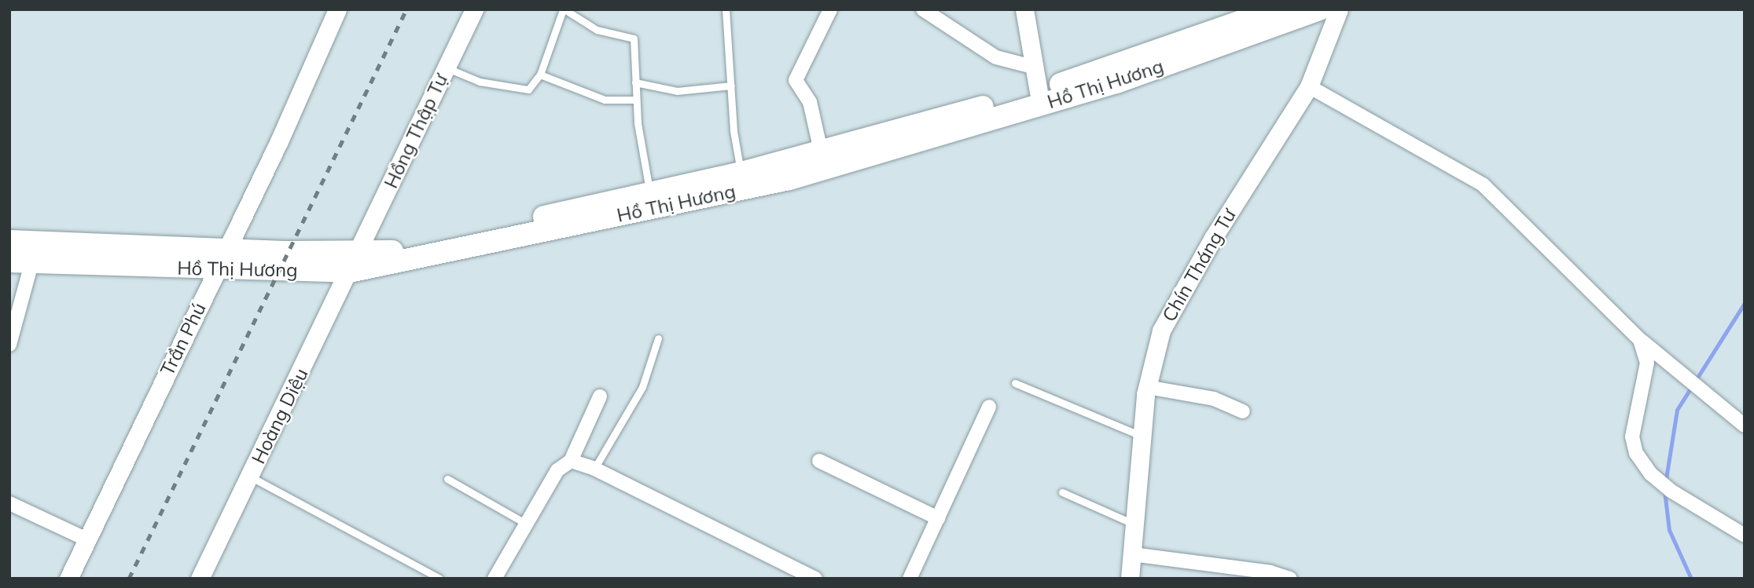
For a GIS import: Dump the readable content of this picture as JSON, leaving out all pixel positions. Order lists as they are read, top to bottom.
{
  "streets": {
    "main road": ["Hồ Thị Hương"],
    "street": [
      "Hồng Thập Tự",
      "Chín Tháng Tư",
      "Trần Phú",
      "Hoàng Diệu"
    ]
  },
  "crossings": [
    ["Hồ Thị Hương", "Hồng Thập Tự"],
    ["Hồ Thị Hương", "Trần Phú"],
    ["Hồ Thị Hương", "Hoàng Diệu"],
    ["Hồng Thập Tự", "Hoàng Diệu"]
  ]
}
